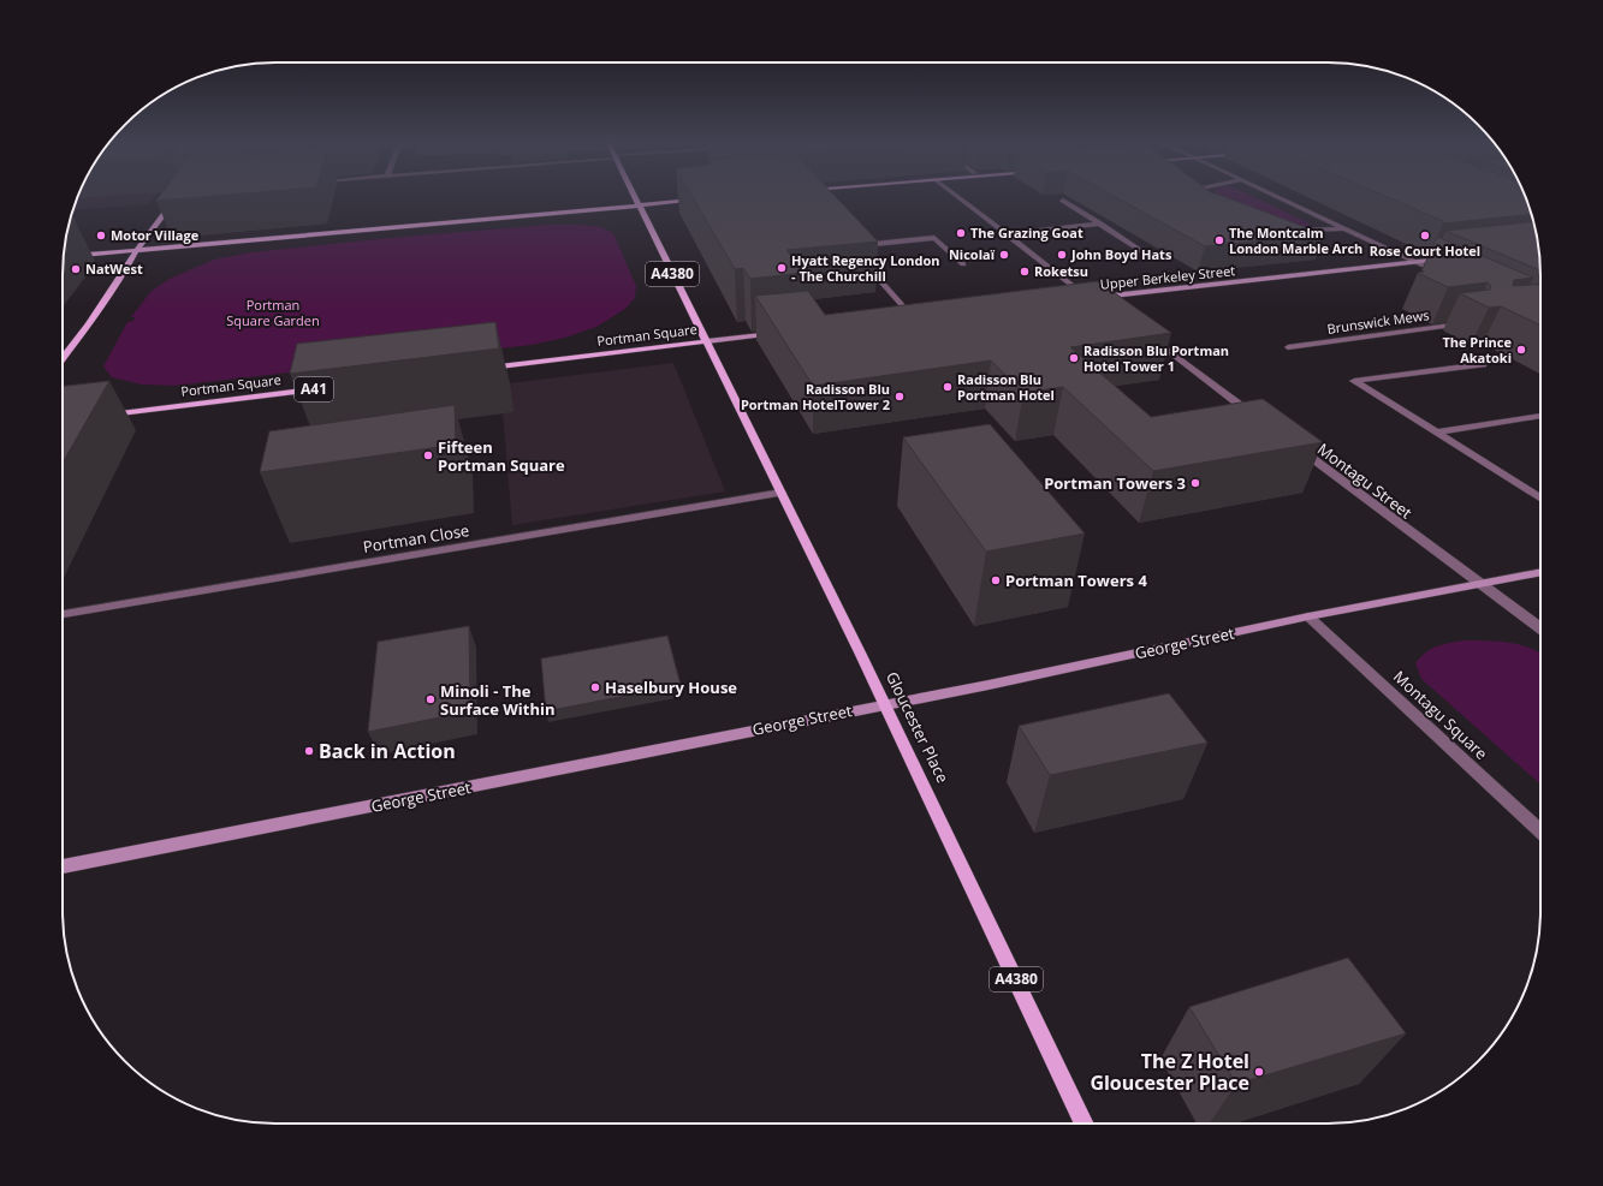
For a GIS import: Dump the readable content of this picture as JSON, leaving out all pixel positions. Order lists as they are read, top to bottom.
{
  "streets": {
    "main road": [
      "A4380",
      "Portman Square",
      "A41",
      "Gloucester Place"
    ],
    "street": [
      "Upper Berkeley Street",
      "Brunswick Mews",
      "Montagu Street",
      "Portman Close",
      "George Street",
      "Montagu Square"
    ]
  },
  "crossings": [
    ["A4380", "Portman Square"],
    ["Portman Square", "Gloucester Place"],
    ["Montagu Street", "George Street"],
    ["Portman Close", "Gloucester Place"],
    ["George Street", "Montagu Square"],
    ["George Street", "Gloucester Place"]
  ],
  "parks": ["Portman Square Garden"],
  "places": [
    "The Grazing Goat",
    "Motor Village",
    "Rose Court Hotel",
    "The Montcalm London Marble Arch",
    "Nicolaï",
    "John Boyd Hats",
    "Hyatt Regency London - The Churchill",
    "NatWest",
    "Roketsu",
    "The Prince Akatoki",
    "Radisson Blu Portman Hotel Tower 1",
    "Radisson Blu Portman Hotel",
    "Radisson Blu Portman HotelTower 2",
    "Fifteen Portman Square",
    "Portman Towers 3",
    "Portman Towers 4",
    "Haselbury House",
    "Minoli - The Surface Within",
    "Back in Action",
    "The Z Hotel Gloucester Place"
  ]
}
